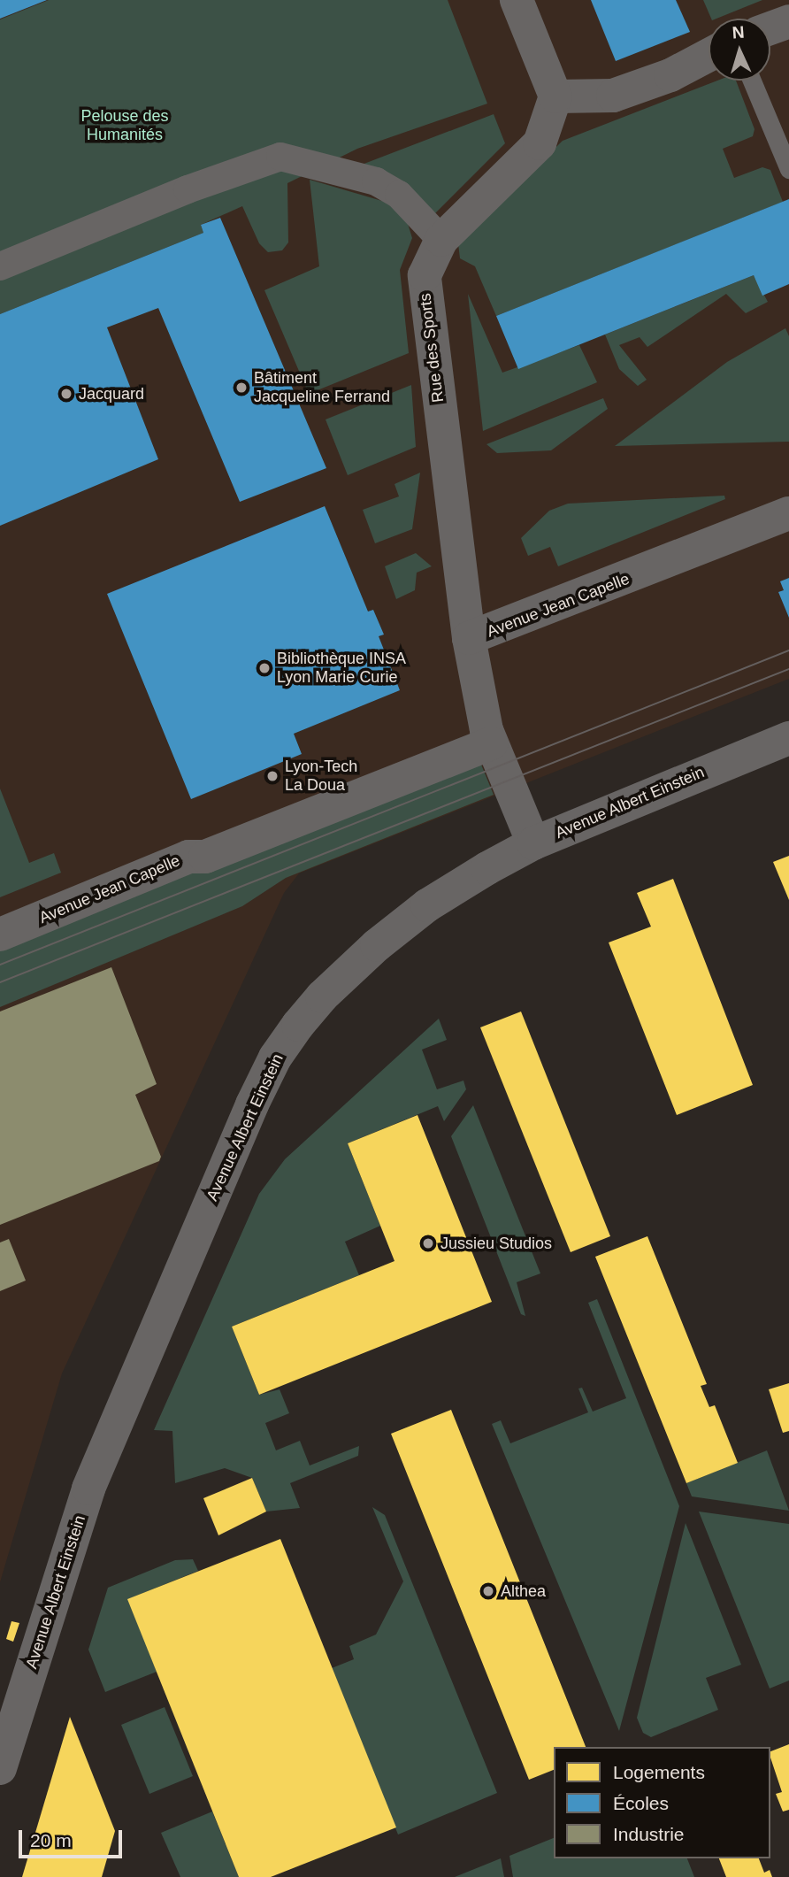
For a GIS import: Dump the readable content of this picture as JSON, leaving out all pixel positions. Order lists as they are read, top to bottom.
{
  "streets": {
    "street": ["Rue des Sports", "Avenue Jean Capelle", "Avenue Albert Einstein"]
  },
  "crossings": [
    ["Rue des Sports", "Avenue Jean Capelle"]
  ],
  "parks": ["Pelouse des Humanités"],
  "places": [
    "Bâtiment Jacqueline Ferrand",
    "Jacquard",
    "Bibliothèque INSA Lyon Marie Curie",
    "Lyon-Tech La Doua",
    "Jussieu Studios",
    "Althea"
  ],
  "legend": ["Logements", "Écoles", "Industrie"],
  "scale_bar": "20 m",
  "north": "top"
}
